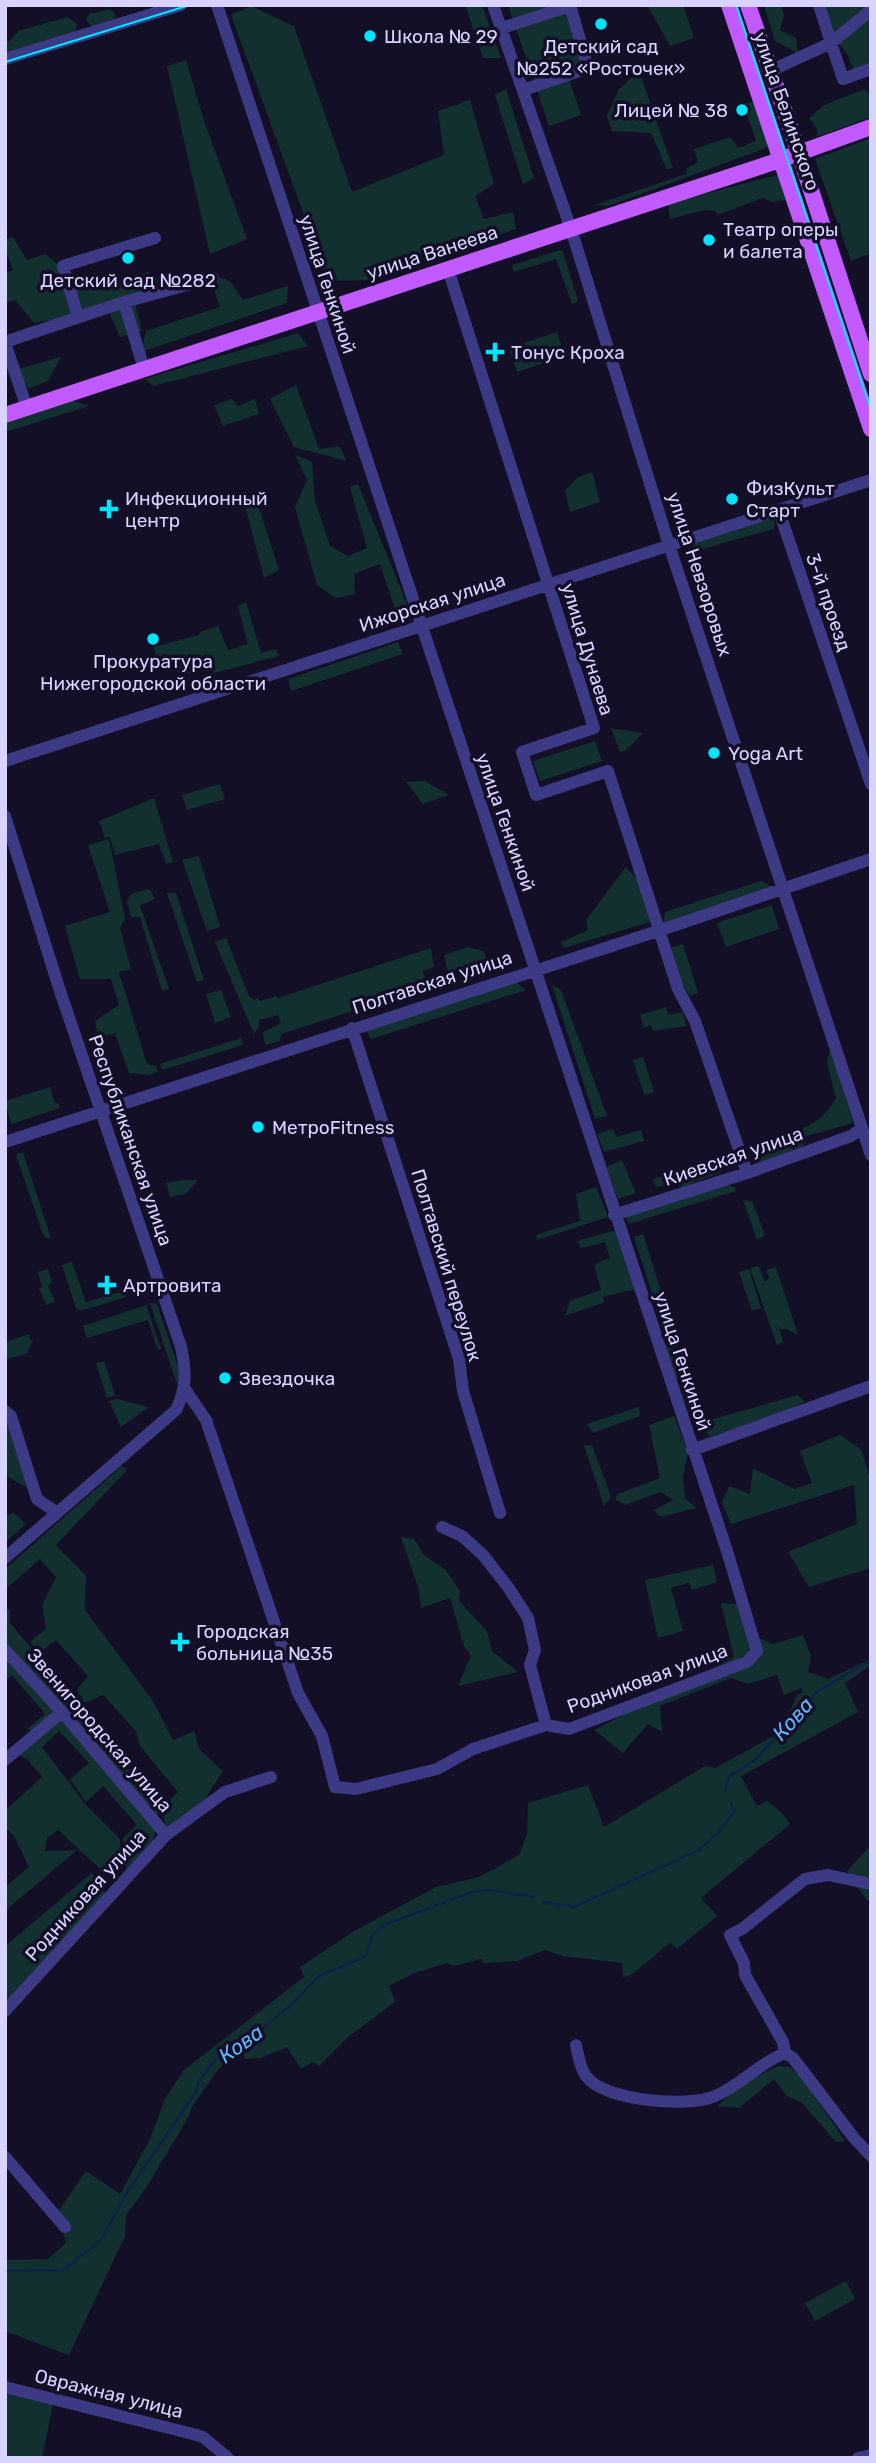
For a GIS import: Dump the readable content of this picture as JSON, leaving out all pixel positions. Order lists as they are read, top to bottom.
{
  "streets": {
    "main road": ["улица Белинского", "улица Ванеева"],
    "street": [
      "улица Генкиной",
      "улица Невзоровых",
      "Ижорская улица",
      "3-й проезд",
      "улица Дунаева",
      "Полтавская улица",
      "Республиканская улица",
      "Киевская улица",
      "Полтавский переулок",
      "Родниковая улица",
      "Звенигородская улица",
      "Овражная улица"
    ]
  },
  "crossings": [
    ["улица Белинского", "улица Ванеева"],
    ["улица Ванеева", "улица Генкиной"],
    ["улица Ванеева", "улица Невзоровых"],
    ["улица Ванеева", "улица Дунаева"],
    ["улица Генкиной", "Ижорская улица"],
    ["улица Генкиной", "Полтавская улица"],
    ["улица Генкиной", "Киевская улица"],
    ["улица Генкиной", "Родниковая улица"],
    ["улица Невзоровых", "Ижорская улица"],
    ["улица Невзоровых", "Полтавская улица"],
    ["улица Невзоровых", "Киевская улица"],
    ["Ижорская улица", "3-й проезд"],
    ["Ижорская улица", "улица Дунаева"],
    ["улица Дунаева", "Полтавская улица"],
    ["улица Дунаева", "Киевская улица"],
    ["Полтавская улица", "Республиканская улица"],
    ["Полтавская улица", "Полтавский переулок"],
    ["Республиканская улица", "Родниковая улица"],
    ["Родниковая улица", "Звенигородская улица"]
  ],
  "water": ["Кова"],
  "places": {
    "other": [
      "Детский сад №252 «Росточек»",
      "Школа № 29",
      "Лицей № 38",
      "Театр оперы и балета",
      "Детский сад №282",
      "ФизКульт Старт",
      "Прокуратура Нижегородской области",
      "Yoga Art",
      "МетроFitness",
      "Звездочка"
    ],
    "health": [
      "Тонус Кроха",
      "Инфекционный центр",
      "Артровита",
      "Городская больница №35"
    ]
  }
}
